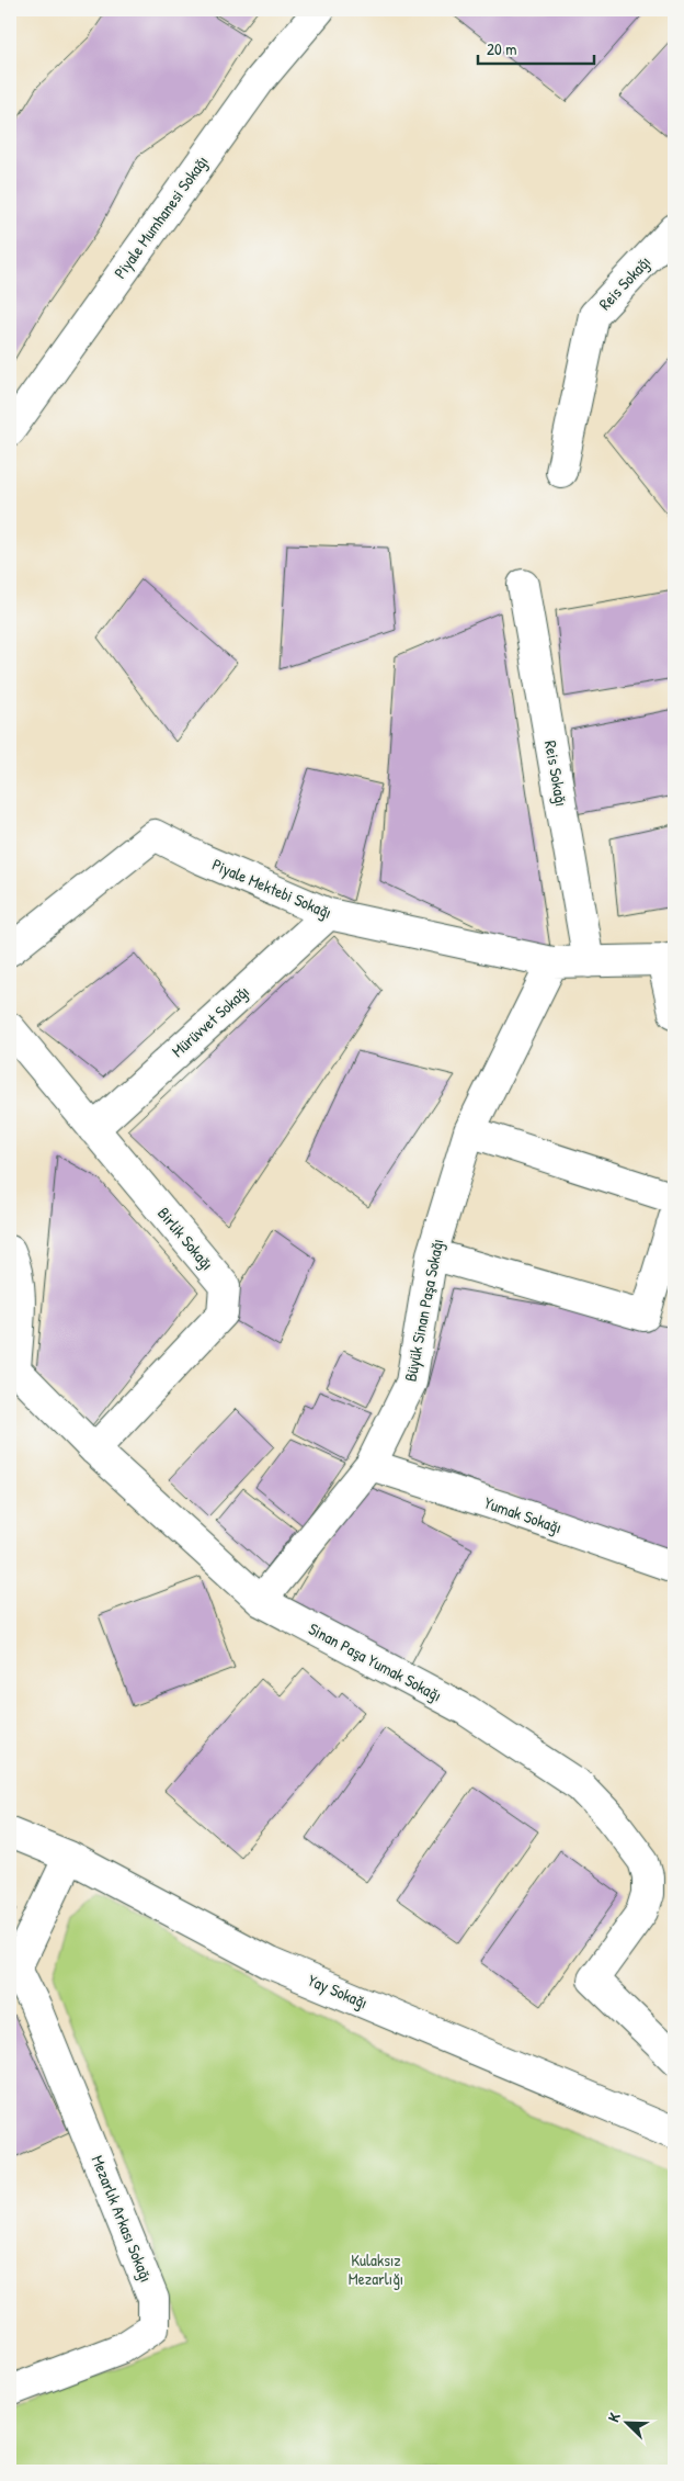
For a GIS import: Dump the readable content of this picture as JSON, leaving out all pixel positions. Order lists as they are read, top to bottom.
{
  "streets": {
    "street": [
      "Piyale Mumhanesi Sokağı",
      "Reis Sokağı",
      "Piyale Mektebi Sokağı",
      "Mürüvvet Sokağı",
      "Birlik Sokağı",
      "Büyük Sinan Paşa Sokağı",
      "Yumak Sokağı",
      "Sinan Paşa Yumak Sokağı",
      "Yay Sokağı",
      "Mezarlık Arkası Sokağı"
    ]
  },
  "crossings": [
    ["Reis Sokağı", "Piyale Mektebi Sokağı"],
    ["Piyale Mektebi Sokağı", "Mürüvvet Sokağı"],
    ["Piyale Mektebi Sokağı", "Büyük Sinan Paşa Sokağı"],
    ["Mürüvvet Sokağı", "Birlik Sokağı"],
    ["Birlik Sokağı", "Sinan Paşa Yumak Sokağı"],
    ["Büyük Sinan Paşa Sokağı", "Yumak Sokağı"],
    ["Büyük Sinan Paşa Sokağı", "Sinan Paşa Yumak Sokağı"],
    ["Yay Sokağı", "Mezarlık Arkası Sokağı"]
  ],
  "parks": ["Kulaksız Mezarlığı"],
  "scale_bar": "20 m",
  "north": "top left"
}
